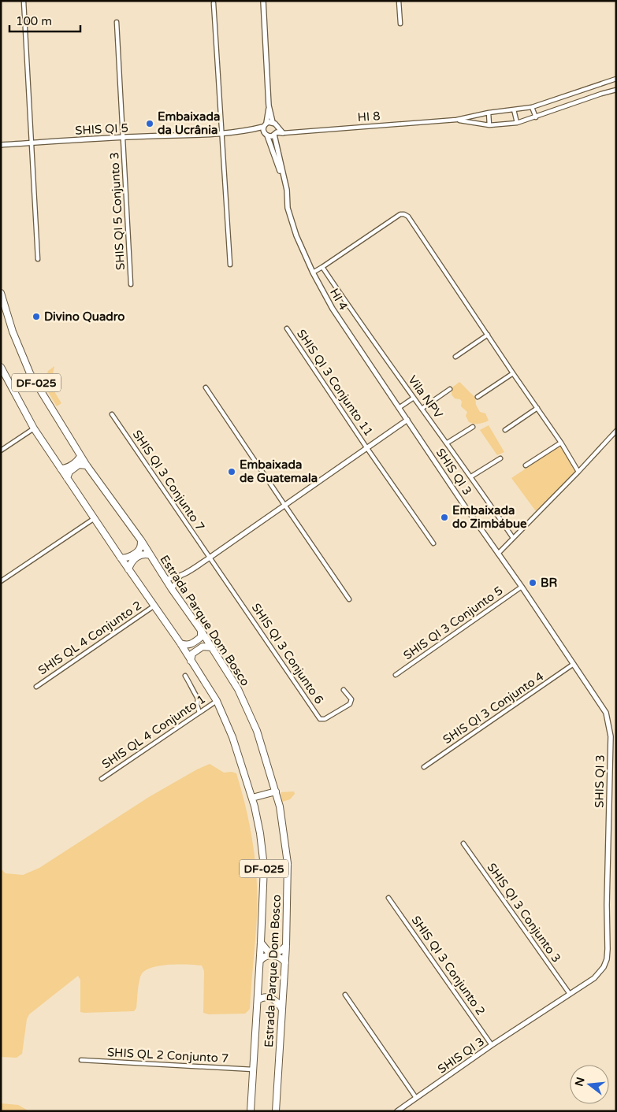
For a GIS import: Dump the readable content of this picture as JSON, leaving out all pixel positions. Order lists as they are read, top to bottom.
{
  "streets": {
    "main road": ["DF-025", "Estrada Parque Dom Bosco"],
    "street": [
      "HI 8",
      "SHIS QI 5",
      "SHIS QI 5 Conjunto 3",
      "HI 4",
      "SHIS QI 3 Conjunto 11",
      "Vila NPV",
      "SHIS QI 3",
      "SHIS QI 3 Conjunto 7",
      "SHIS QI 3 Conjunto 5",
      "SHIS QL 4 Conjunto 2",
      "SHIS QI 3 Conjunto 6",
      "SHIS QI 3 Conjunto 4",
      "SHIS QL 4 Conjunto 1",
      "SHIS QI 3 Conjunto 3",
      "SHIS QI 3 Conjunto 2",
      "SHIS QL 2 Conjunto 7"
    ]
  },
  "crossings": [
    ["HI 8", "SHIS QI 5"],
    ["SHIS QI 5", "SHIS QI 5 Conjunto 3"],
    ["SHIS QI 5", "HI 4"],
    ["HI 4", "SHIS QI 3"],
    ["SHIS QI 3", "SHIS QI 3 Conjunto 5"],
    ["SHIS QI 3", "SHIS QI 3 Conjunto 4"],
    ["SHIS QI 3", "SHIS QI 3 Conjunto 3"],
    ["SHIS QI 3", "SHIS QI 3 Conjunto 2"],
    ["SHIS QI 3 Conjunto 7", "SHIS QI 3 Conjunto 6"],
    ["Estrada Parque Dom Bosco", "SHIS QL 4 Conjunto 2"],
    ["Estrada Parque Dom Bosco", "SHIS QL 4 Conjunto 1"],
    ["Estrada Parque Dom Bosco", "SHIS QL 2 Conjunto 7"]
  ],
  "places": [
    "Embaixada da Ucrânia",
    "Divino Quadro",
    "Embaixada de Guatemala",
    "Embaixada do Zimbábue",
    "BR"
  ],
  "scale_bar": "100 m",
  "north": "left"
}
